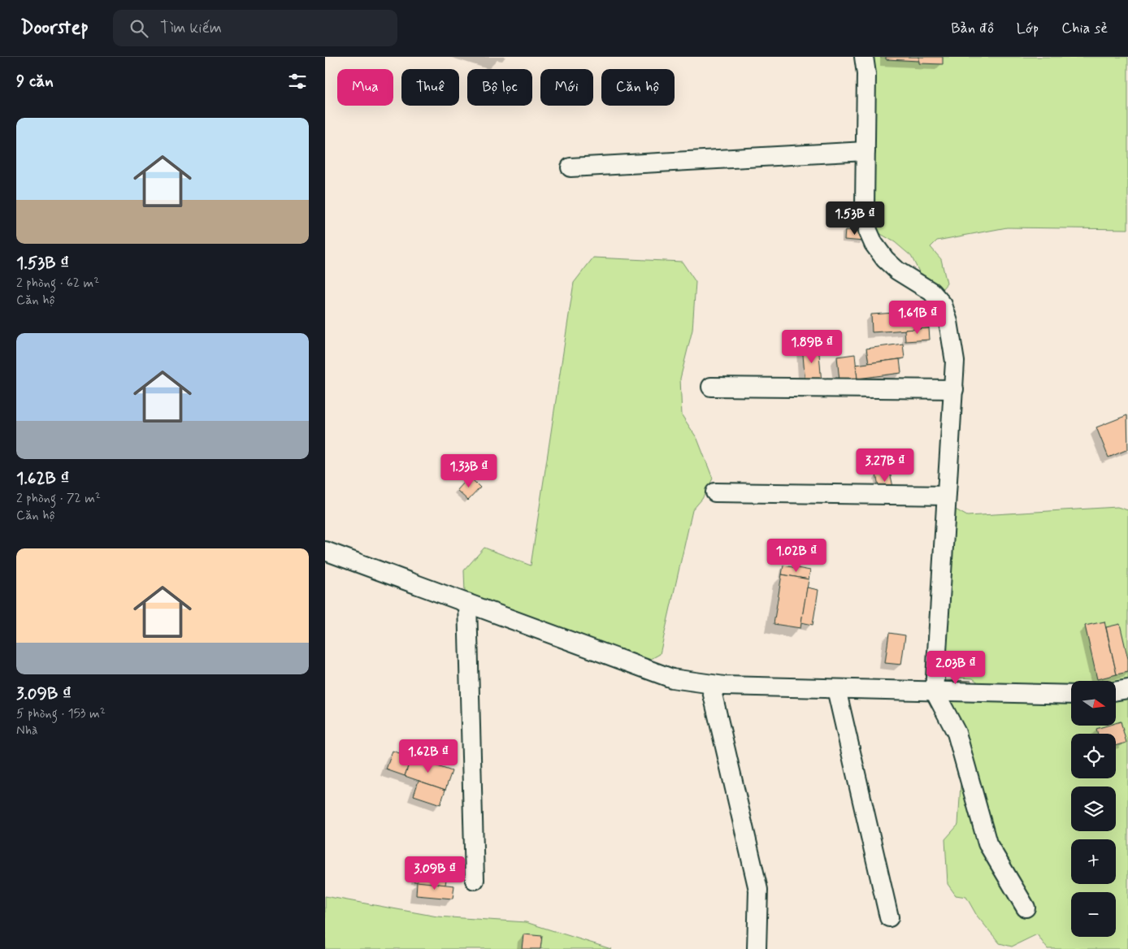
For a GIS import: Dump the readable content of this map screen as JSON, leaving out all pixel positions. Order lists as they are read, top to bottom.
{
  "north": "right",
  "page": {
    "header": "Doorstep",
    "search": "Tìm kiếm",
    "nav": ["Bản đồ", "Lớp", "Chia sẻ"],
    "heading": "9 căn",
    "chip": [
      "Mua",
      "Thuê",
      "Bộ lọc",
      "Mới",
      "Căn hộ"
    ],
    "list": [
      {
        "name": "1.53B ₫",
        "note": "2 phòng · 62 m² · Căn hộ"
      },
      {
        "name": "1.62B ₫",
        "note": "2 phòng · 72 m² · Căn hộ"
      },
      {
        "name": "3.09B ₫",
        "note": "5 phòng · 153 m² · Nhà"
      }
    ],
    "price": [
      "1.53B ₫",
      "1.61B ₫",
      "1.89B ₫",
      "3.27B ₫",
      "1.33B ₫",
      "1.02B ₫",
      "2.03B ₫",
      "1.62B ₫",
      "3.09B ₫"
    ],
    "map_buttons": ["+", "−"]
  }
}
